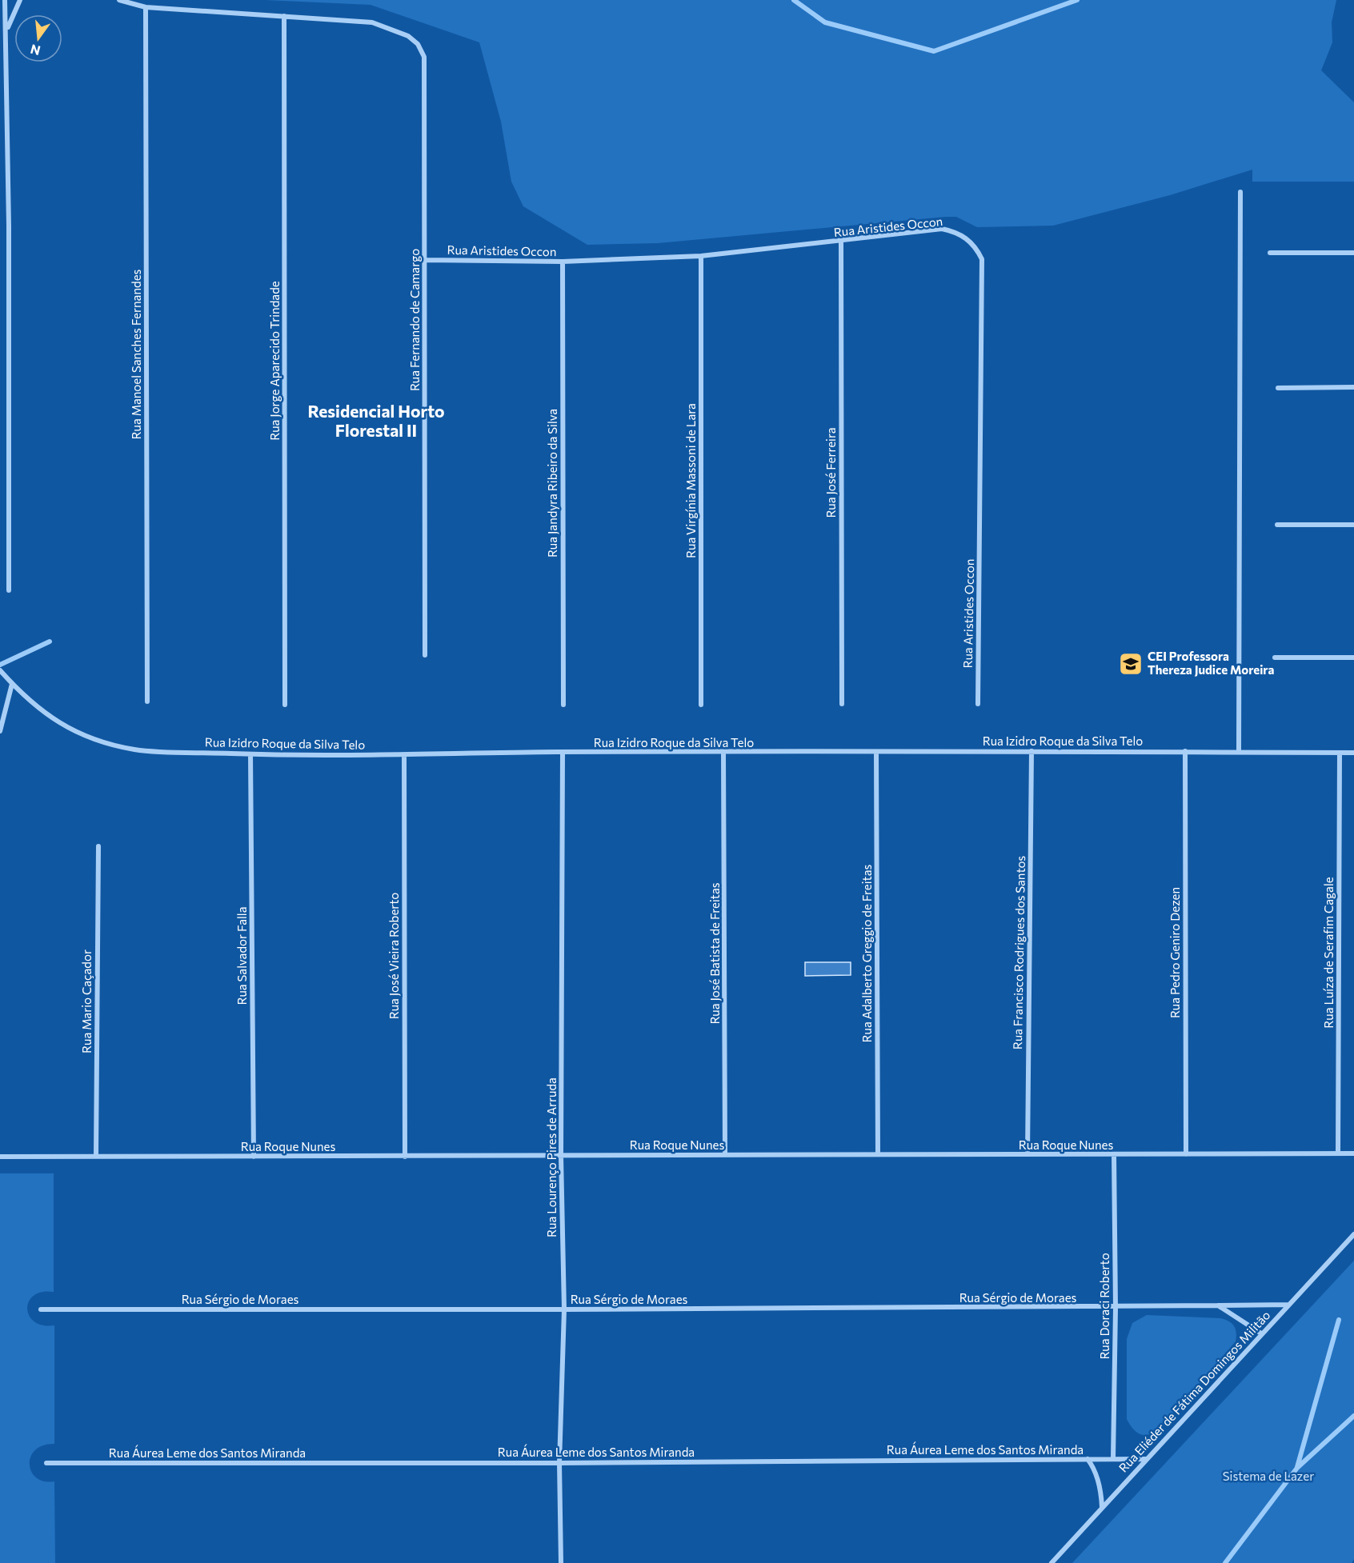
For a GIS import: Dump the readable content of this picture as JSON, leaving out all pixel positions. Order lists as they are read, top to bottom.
{
  "streets": {
    "street": [
      "Rua Aristides Occon",
      "Rua Fernando de Camargo",
      "Rua Manoel Sanches Fernandes",
      "Rua Jorge Aparecido Trindade",
      "Rua José Ferreira",
      "Rua Virgínia Massoni de Lara",
      "Rua Jandyra Ribeiro da Silva",
      "Rua Izidro Roque da Silva Telo",
      "Rua Francisco Rodrigues dos Santos",
      "Rua Pedro Geniro Dezen",
      "Rua Luíza de Serafim Cagale",
      "Rua José Batista de Freitas",
      "Rua Adalberto Greggio de Freitas",
      "Rua Salvador Falla",
      "Rua José Vieira Roberto",
      "Rua Mario Caçador",
      "Rua Roque Nunes",
      "Rua Lourenço Pires de Arruda",
      "Rua Sérgio de Moraes",
      "Rua Doraci Roberto",
      "Rua Eliéder de Fátima Domingos Militão",
      "Rua Áurea Leme dos Santos Miranda"
    ]
  },
  "crossings": [
    ["Rua Aristides Occon", "Rua Fernando de Camargo"],
    ["Rua Aristides Occon", "Rua José Ferreira"],
    ["Rua Aristides Occon", "Rua Virgínia Massoni de Lara"],
    ["Rua Aristides Occon", "Rua Jandyra Ribeiro da Silva"],
    ["Rua Fernando de Camargo", "Rua Jorge Aparecido Trindade"],
    ["Rua Izidro Roque da Silva Telo", "Rua Francisco Rodrigues dos Santos"],
    ["Rua Izidro Roque da Silva Telo", "Rua Pedro Geniro Dezen"],
    ["Rua Izidro Roque da Silva Telo", "Rua Luíza de Serafim Cagale"],
    ["Rua Izidro Roque da Silva Telo", "Rua José Batista de Freitas"],
    ["Rua Izidro Roque da Silva Telo", "Rua Adalberto Greggio de Freitas"],
    ["Rua Izidro Roque da Silva Telo", "Rua Salvador Falla"],
    ["Rua Izidro Roque da Silva Telo", "Rua José Vieira Roberto"],
    ["Rua Izidro Roque da Silva Telo", "Rua Lourenço Pires de Arruda"],
    ["Rua Francisco Rodrigues dos Santos", "Rua Roque Nunes"],
    ["Rua Pedro Geniro Dezen", "Rua Roque Nunes"],
    ["Rua Luíza de Serafim Cagale", "Rua Roque Nunes"],
    ["Rua José Batista de Freitas", "Rua Roque Nunes"],
    ["Rua Adalberto Greggio de Freitas", "Rua Roque Nunes"],
    ["Rua Salvador Falla", "Rua Roque Nunes"],
    ["Rua José Vieira Roberto", "Rua Roque Nunes"],
    ["Rua Mario Caçador", "Rua Roque Nunes"],
    ["Rua Roque Nunes", "Rua Lourenço Pires de Arruda"],
    ["Rua Roque Nunes", "Rua Doraci Roberto"],
    ["Rua Lourenço Pires de Arruda", "Rua Sérgio de Moraes"],
    ["Rua Lourenço Pires de Arruda", "Rua Áurea Leme dos Santos Miranda"],
    ["Rua Sérgio de Moraes", "Rua Doraci Roberto"],
    ["Rua Sérgio de Moraes", "Rua Eliéder de Fátima Domingos Militão"],
    ["Rua Doraci Roberto", "Rua Áurea Leme dos Santos Miranda"],
    ["Rua Eliéder de Fátima Domingos Militão", "Rua Áurea Leme dos Santos Miranda"]
  ],
  "districts": ["Residencial Horto Florestal II"],
  "parks": ["Sistema de Lazer"],
  "places": {
    "school or university": ["CEI Professora Thereza Judice Moreira"]
  },
  "north": "bottom"
}
